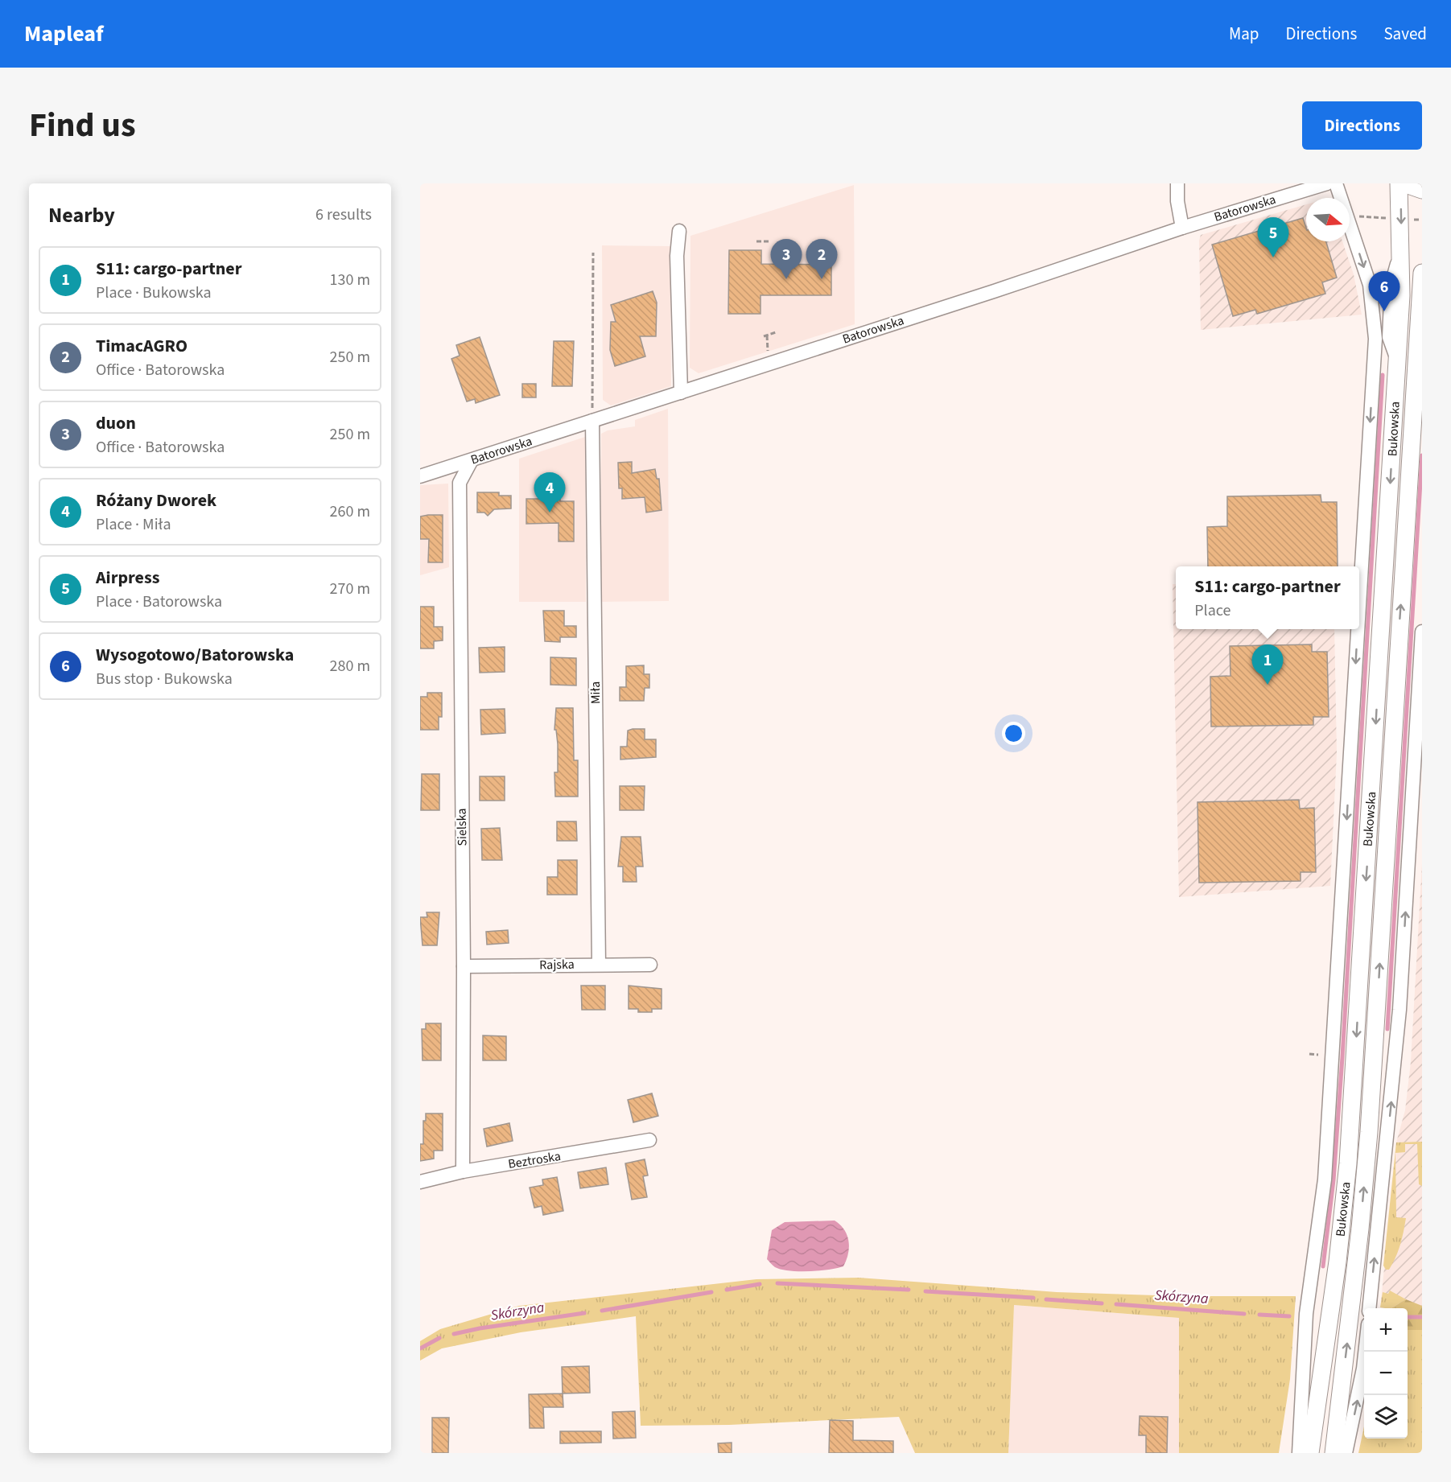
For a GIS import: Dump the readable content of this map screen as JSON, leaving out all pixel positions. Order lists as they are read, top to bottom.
{
  "streets": {
    "main road": ["Bukowska"],
    "street": [
      "Batorowska",
      "Miła",
      "Sielska",
      "Rajska",
      "Beztroska"
    ]
  },
  "crossings": [
    ["Batorowska", "Miła"],
    ["Batorowska", "Sielska"],
    ["Miła", "Rajska"],
    ["Sielska", "Rajska"],
    ["Sielska", "Beztroska"]
  ],
  "water": ["Skórzyna"],
  "north": "right",
  "page": {
    "header": "Mapleaf",
    "nav": ["Map", "Directions", "Saved"],
    "title": "Find us",
    "buttons": "Directions",
    "heading": ["Nearby", "6 results"],
    "pins": [
      "5",
      "2",
      "3",
      "6",
      "4",
      "1"
    ],
    "list": [
      {
        "mark": "1",
        "name": "S11: cargo-partner",
        "note": "Place · Bukowska",
        "value": "130 m"
      },
      {
        "mark": "2",
        "name": "TimacAGRO",
        "note": "Office · Batorowska",
        "value": "250 m"
      },
      {
        "mark": "3",
        "name": "duon",
        "note": "Office · Batorowska",
        "value": "250 m"
      },
      {
        "mark": "4",
        "name": "Różany Dworek",
        "note": "Place · Miła",
        "value": "260 m"
      },
      {
        "mark": "5",
        "name": "Airpress",
        "note": "Place · Batorowska",
        "value": "270 m"
      },
      {
        "mark": "6",
        "name": "Wysogotowo/Batorowska",
        "note": "Bus stop · Bukowska",
        "value": "280 m"
      }
    ],
    "popup": ["S11: cargo-partner", "Place"],
    "map_buttons": ["+", "−"]
  }
}
